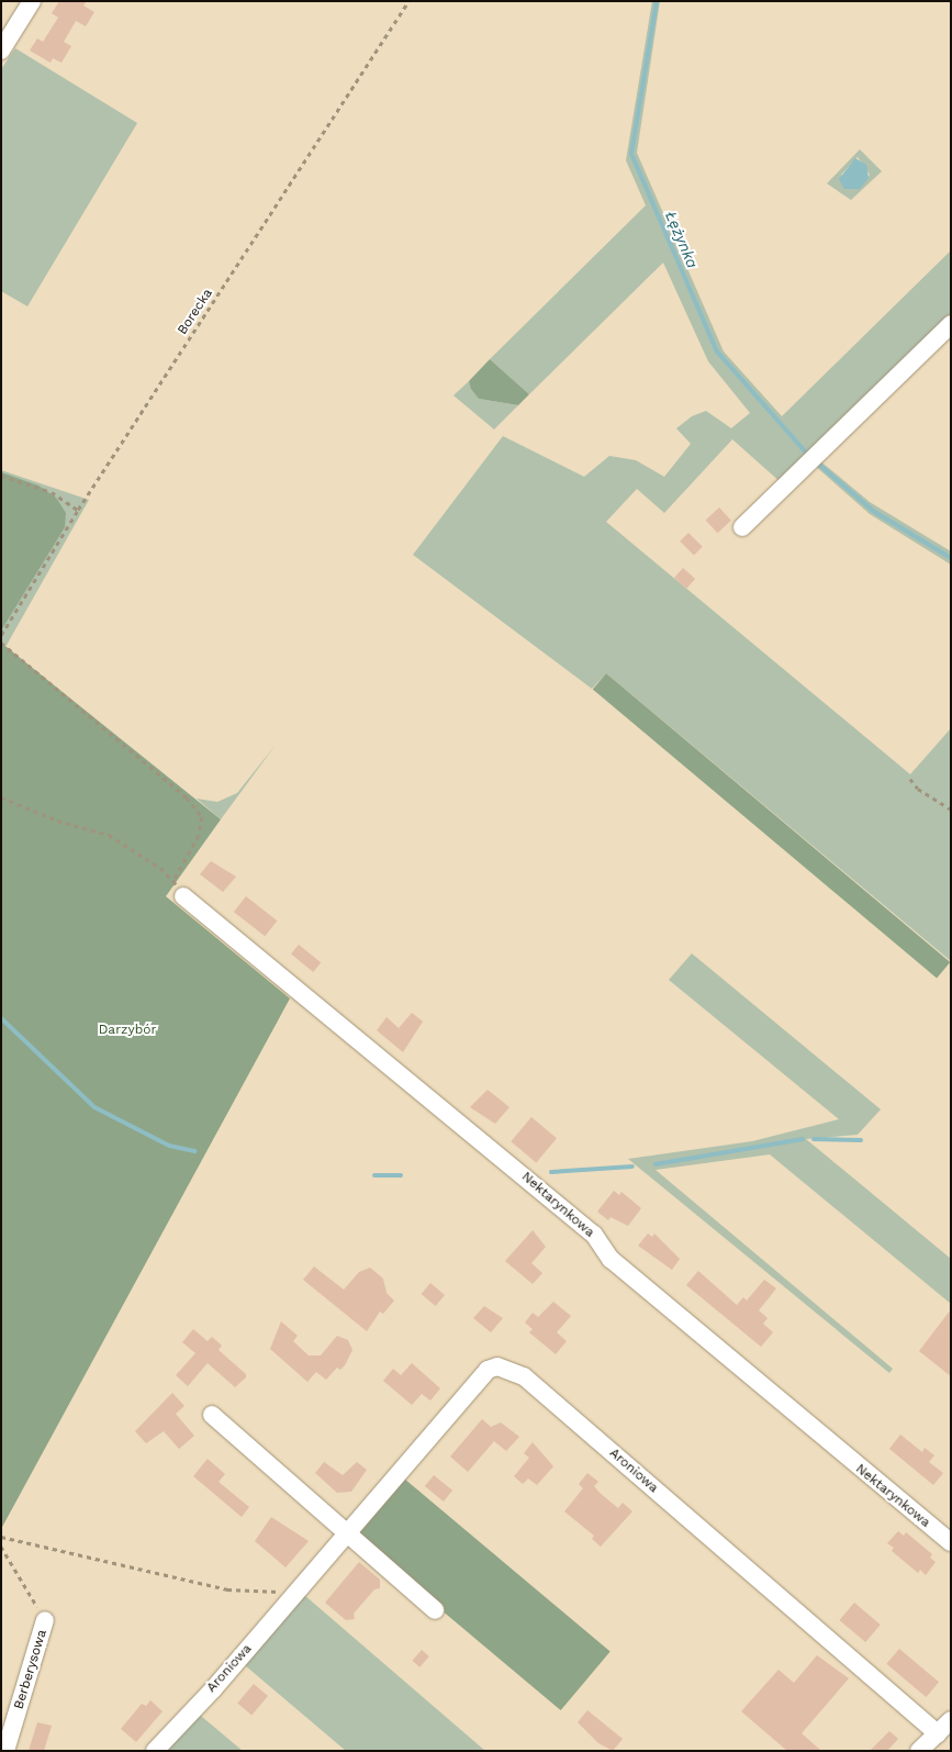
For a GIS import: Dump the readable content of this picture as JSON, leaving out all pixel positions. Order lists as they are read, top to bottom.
{
  "streets": {
    "street": ["Nektarynkowa", "Aroniowa", "Berberysowa"],
    "path": ["Borecka"]
  },
  "water": ["Łężynka"],
  "parks": ["Darzybór"]
}
